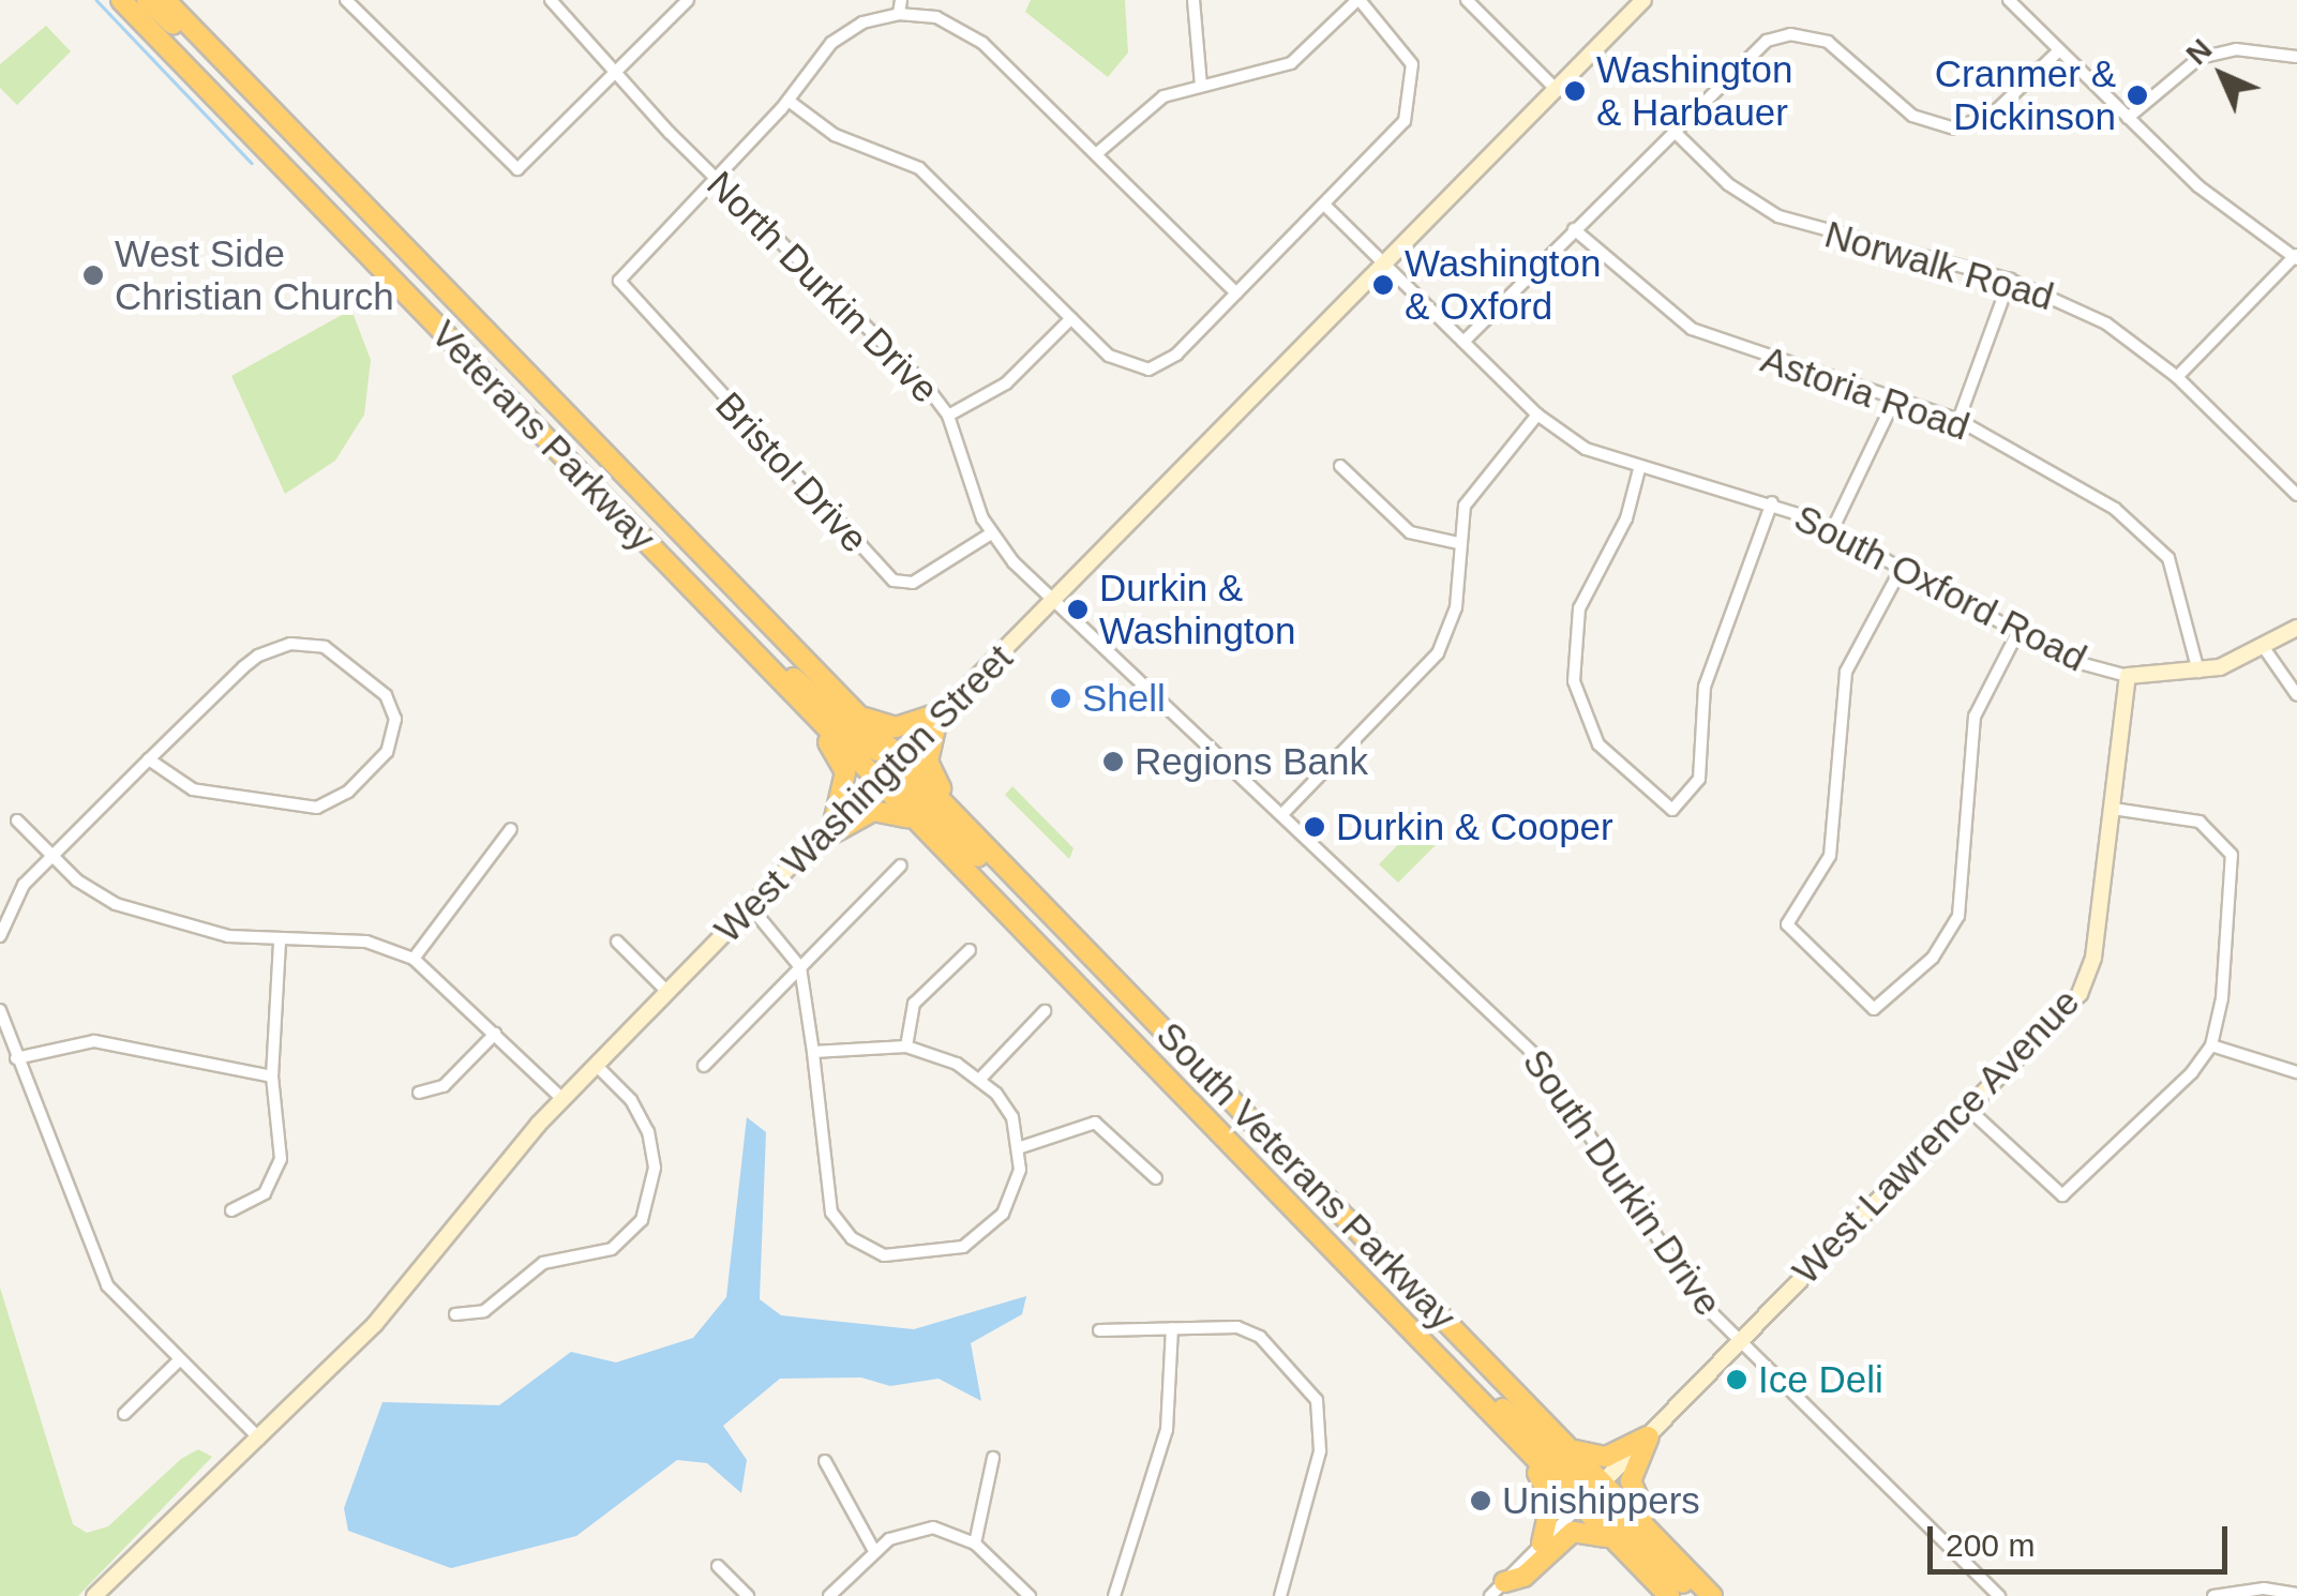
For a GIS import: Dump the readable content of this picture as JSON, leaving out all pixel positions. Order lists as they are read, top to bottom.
{
  "streets": {
    "highway": ["Veterans Parkway", "South Veterans Parkway"],
    "street": [
      "Norwalk Road",
      "North Durkin Drive",
      "Astoria Road",
      "Bristol Drive",
      "South Oxford Road",
      "West Washington Street",
      "West Lawrence Avenue",
      "South Durkin Drive"
    ]
  },
  "crossings": [
    ["North Durkin Drive", "Bristol Drive"],
    ["North Durkin Drive", "West Washington Street"],
    ["North Durkin Drive", "South Durkin Drive"],
    ["Veterans Parkway", "West Washington Street"],
    ["Veterans Parkway", "South Veterans Parkway"],
    ["South Oxford Road", "West Washington Street"],
    ["South Oxford Road", "West Lawrence Avenue"],
    ["West Washington Street", "South Veterans Parkway"],
    ["West Washington Street", "South Durkin Drive"],
    ["West Lawrence Avenue", "South Veterans Parkway"],
    ["West Lawrence Avenue", "South Durkin Drive"]
  ],
  "places": [
    "Washington & Harbauer",
    "Cranmer & Dickinson",
    "West Side Christian Church",
    "Washington & Oxford",
    "Durkin & Washington",
    "Shell",
    "Regions Bank",
    "Durkin & Cooper",
    "Ice Deli",
    "Unishippers"
  ],
  "scale_bar": "200 m",
  "north": "top left"
}
